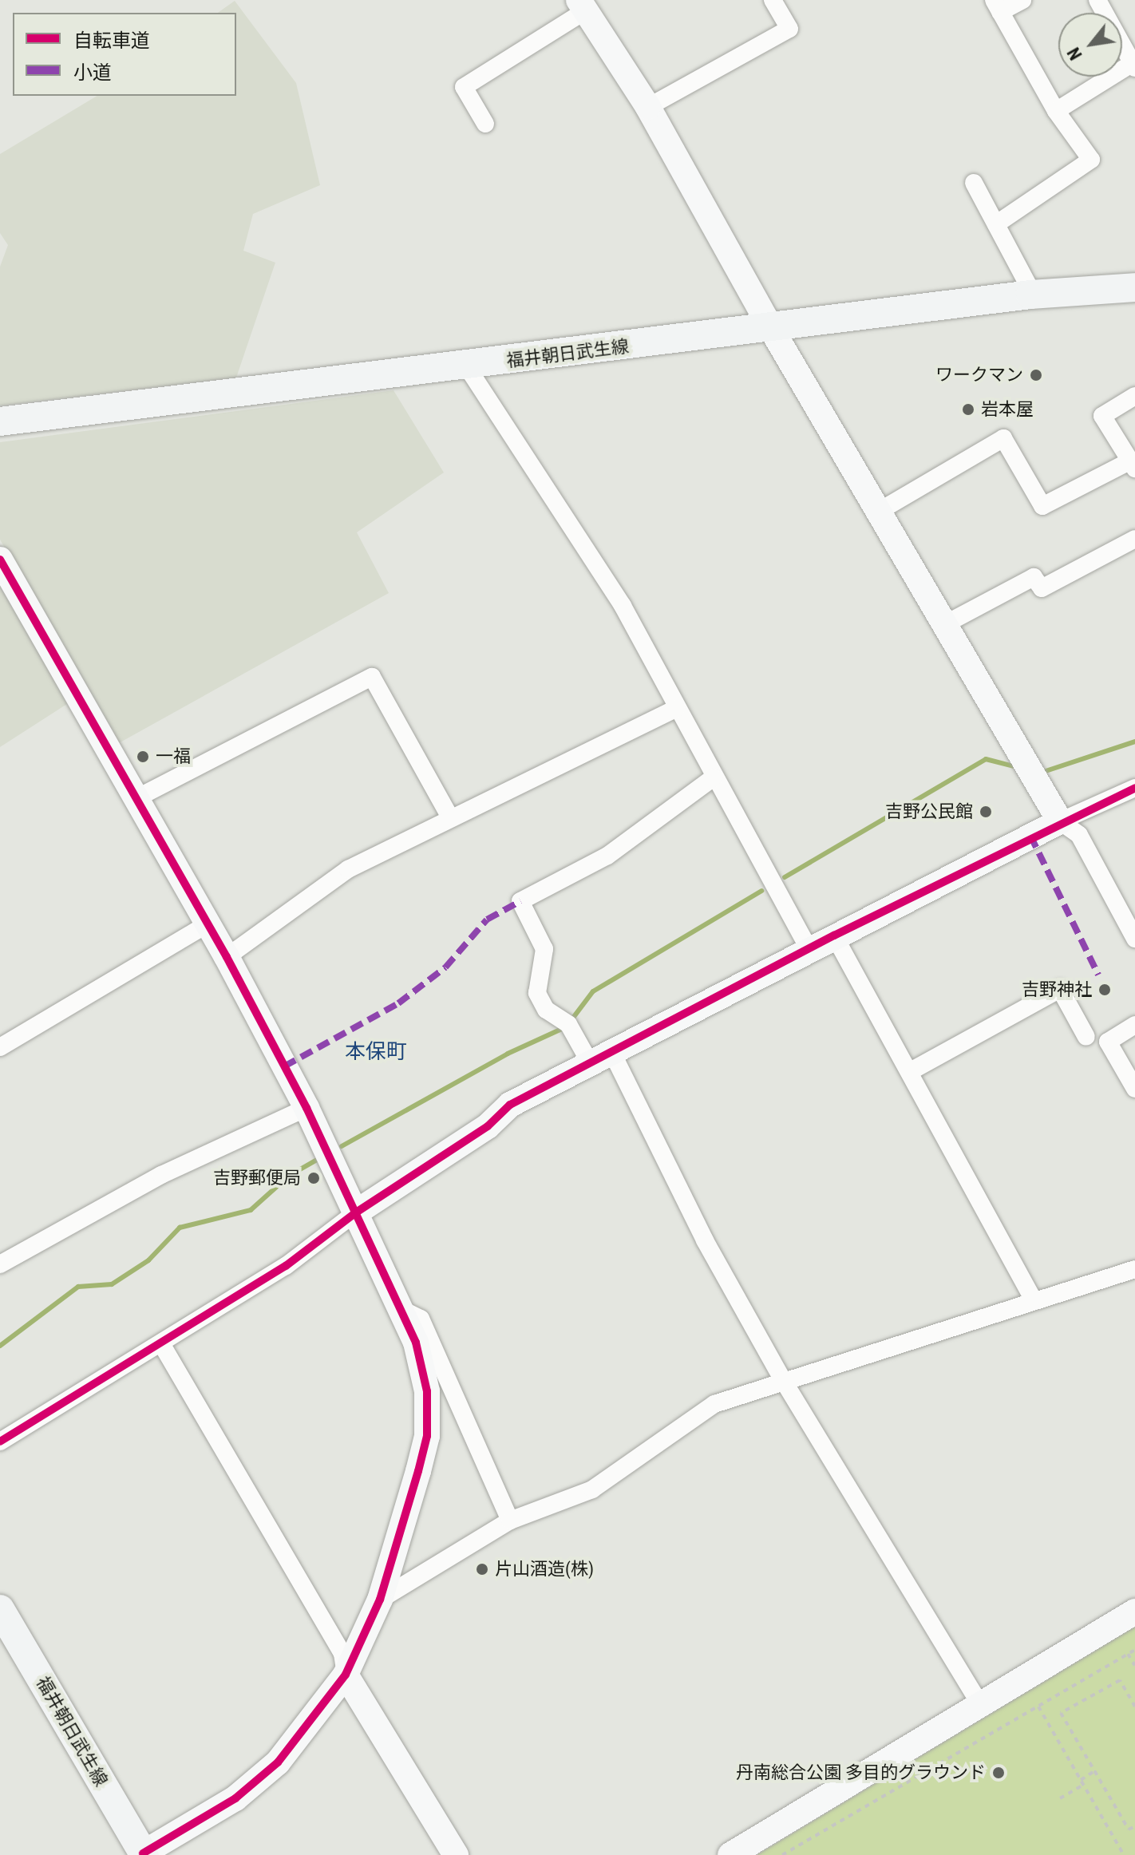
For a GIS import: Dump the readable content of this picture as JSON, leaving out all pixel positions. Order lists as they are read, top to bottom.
{
  "streets": {
    "main road": ["福井朝日武生線"]
  },
  "districts": ["本保町"],
  "places": [
    "ワークマン",
    "岩本屋",
    "一福",
    "吉野公民館",
    "吉野神社",
    "吉野郵便局",
    "片山酒造(株)",
    "丹南総合公園 多目的グラウンド"
  ],
  "legend": ["自転車道", "小道"],
  "north": "bottom left"
}
